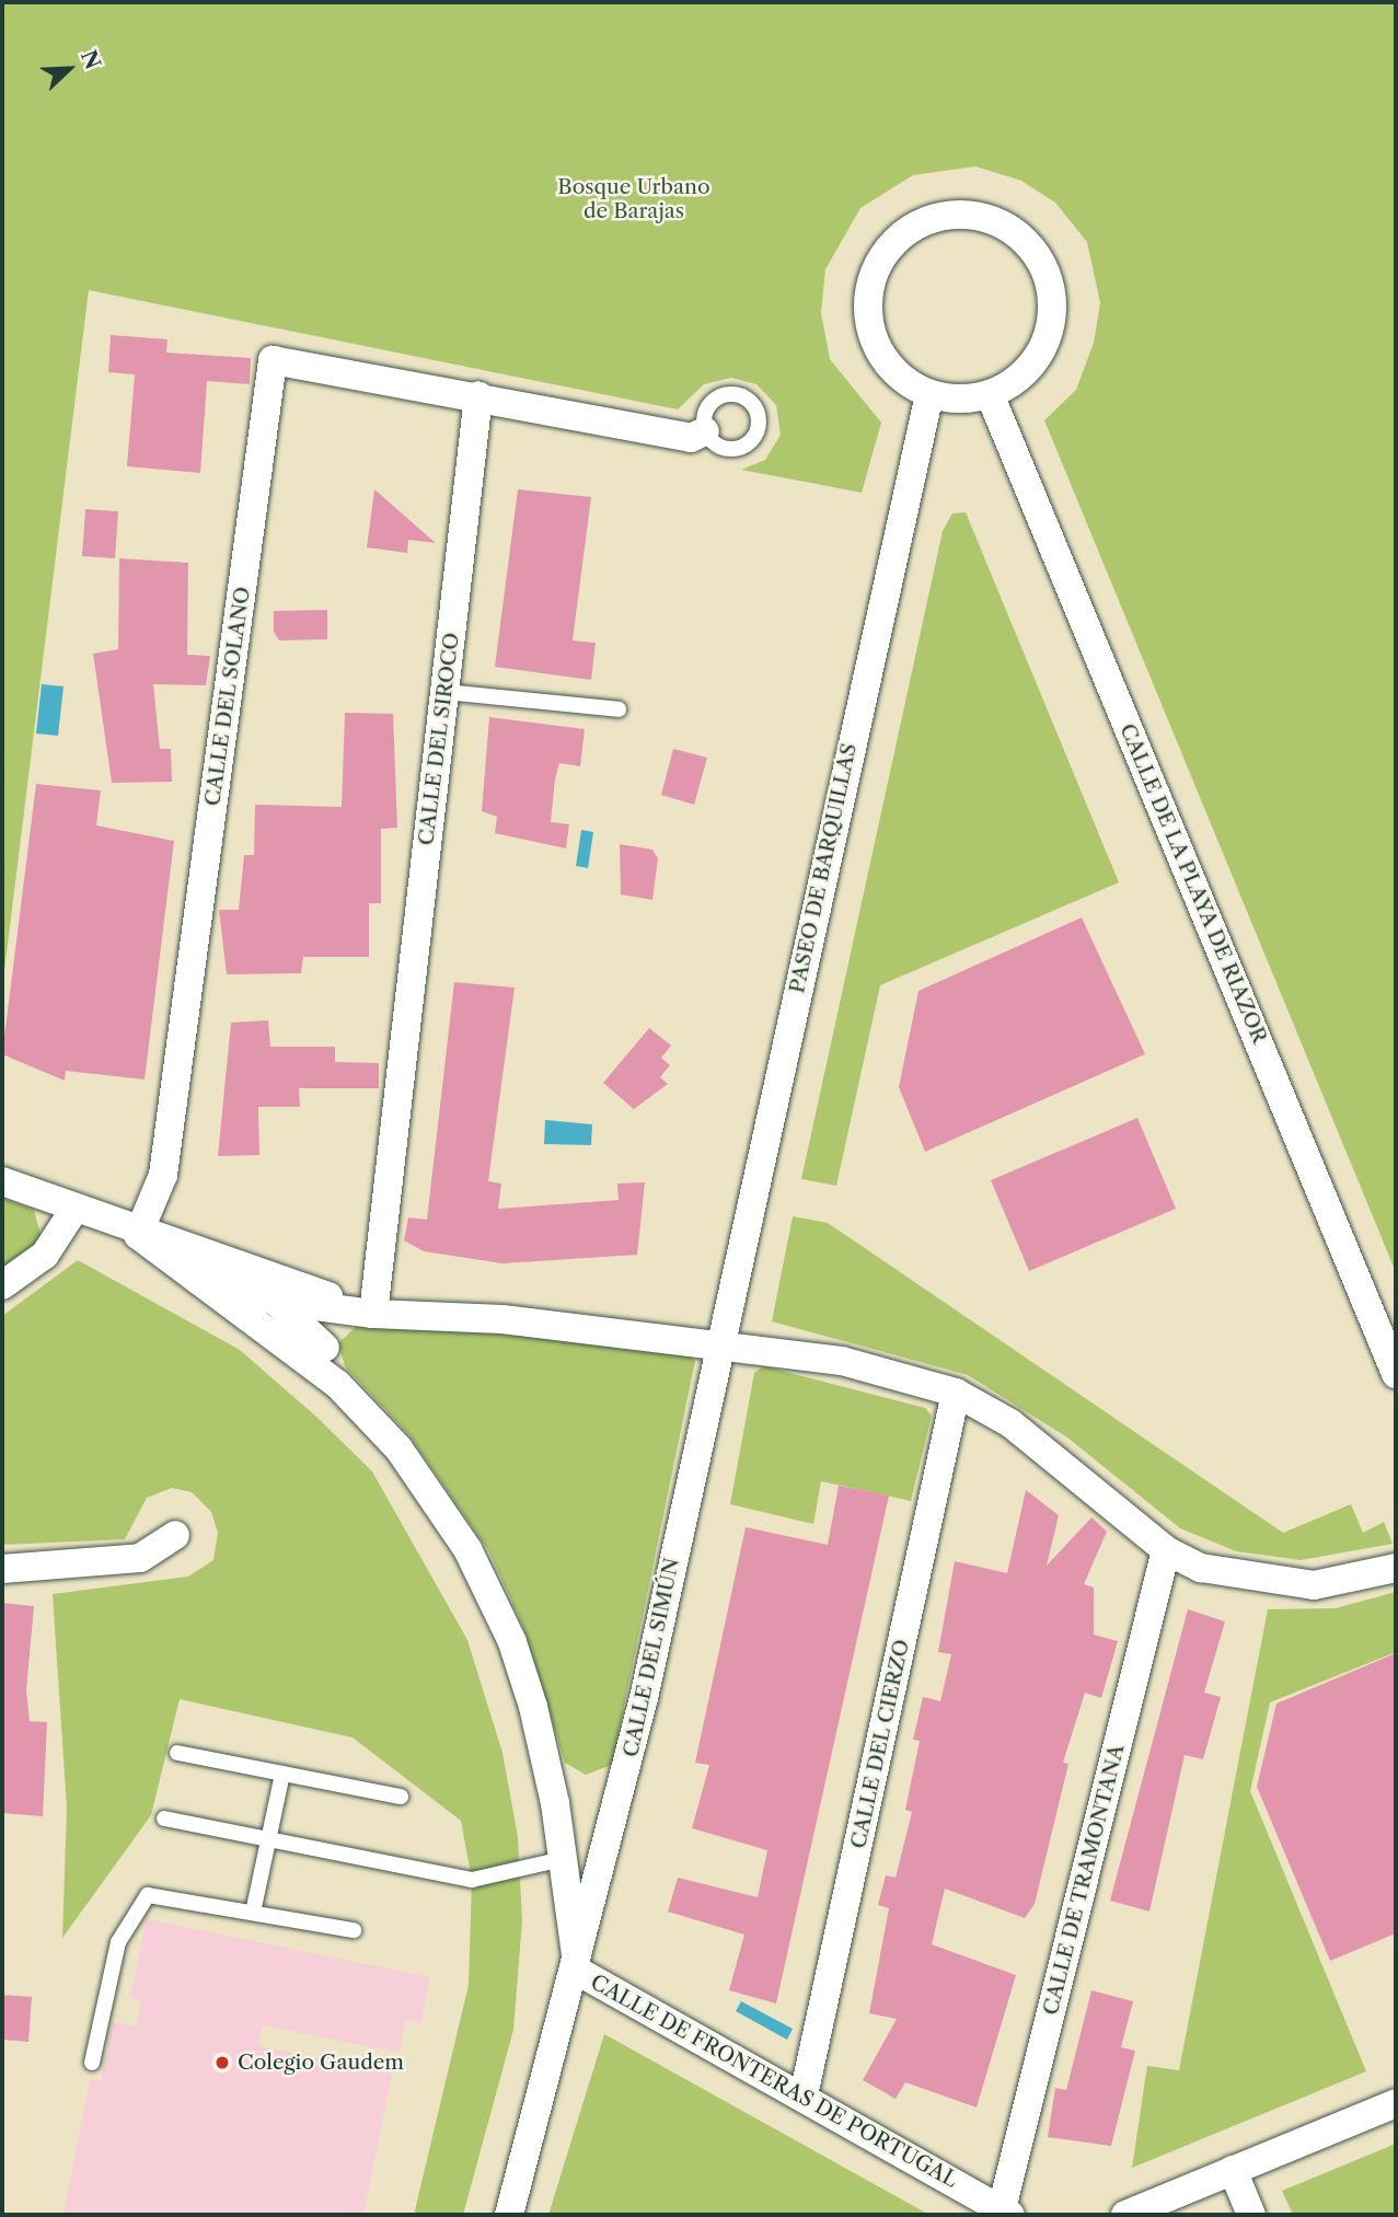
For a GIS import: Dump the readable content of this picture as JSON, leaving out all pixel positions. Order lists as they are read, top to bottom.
{
  "streets": {
    "street": [
      "CALLE DEL SOLANO",
      "CALLE DEL SIROCO",
      "PASEO DE BARQUILLAS",
      "CALLE DE LA PLAYA DE RIAZOR",
      "CALLE DEL SIMÚN",
      "CALLE DEL CIERZO",
      "CALLE DE TRAMONTANA",
      "CALLE DE FRONTERAS DE PORTUGAL"
    ]
  },
  "crossings": [
    ["CALLE DEL SOLANO", "CALLE DEL SIROCO"],
    ["PASEO DE BARQUILLAS", "CALLE DE LA PLAYA DE RIAZOR"],
    ["PASEO DE BARQUILLAS", "CALLE DEL SIMÚN"],
    ["CALLE DEL SIMÚN", "CALLE DE FRONTERAS DE PORTUGAL"],
    ["CALLE DEL CIERZO", "CALLE DE FRONTERAS DE PORTUGAL"],
    ["CALLE DE TRAMONTANA", "CALLE DE FRONTERAS DE PORTUGAL"]
  ],
  "parks": ["Bosque Urbano de Barajas"],
  "places": ["Colegio Gaudem"],
  "north": "top right"
}
